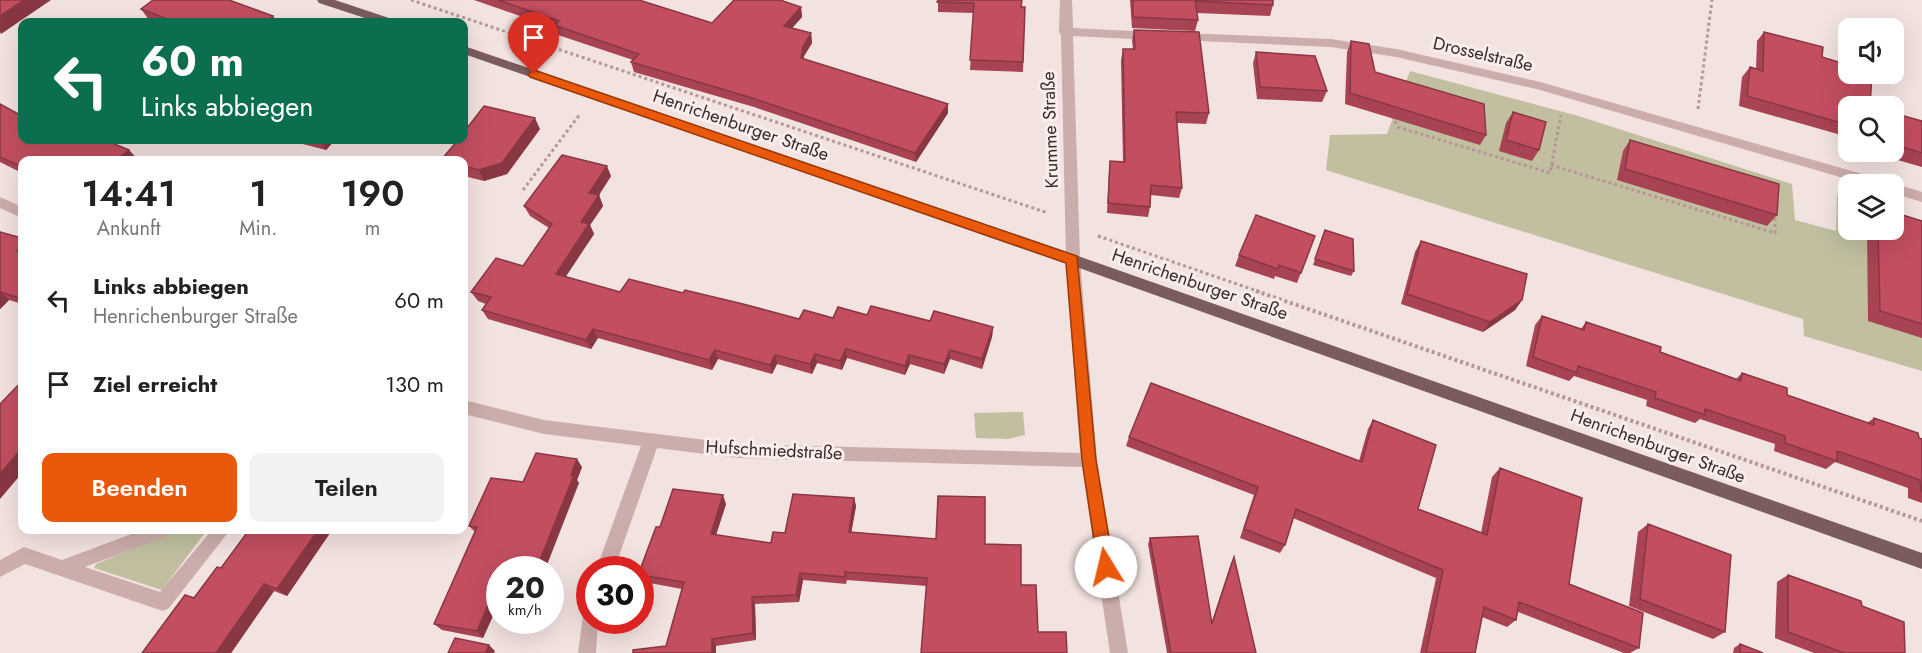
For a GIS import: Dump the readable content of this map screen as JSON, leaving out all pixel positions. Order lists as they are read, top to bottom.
{
  "streets": {
    "main road": ["Henrichenburger Straße"],
    "street": ["Drosselstraße", "Krumme Straße", "Hufschmiedstraße"]
  },
  "crossings": [
    ["Drosselstraße", "Krumme Straße"],
    ["Henrichenburger Straße", "Krumme Straße"],
    ["Krumme Straße", "Hufschmiedstraße"]
  ],
  "page": {
    "turn": ["60 m", "Links abbiegen"],
    "eta": [
      "14:41",
      "Ankunft",
      "1",
      "Min.",
      "190",
      "m"
    ],
    "list": [
      {
        "name": "Links abbiegen",
        "note": "Henrichenburger Straße",
        "value": "60 m"
      },
      {
        "name": "Ziel erreicht",
        "value": "130 m"
      }
    ],
    "buttons": ["Beenden", "Teilen"],
    "speed": "20 km/h",
    "limit": "30"
  }
}
